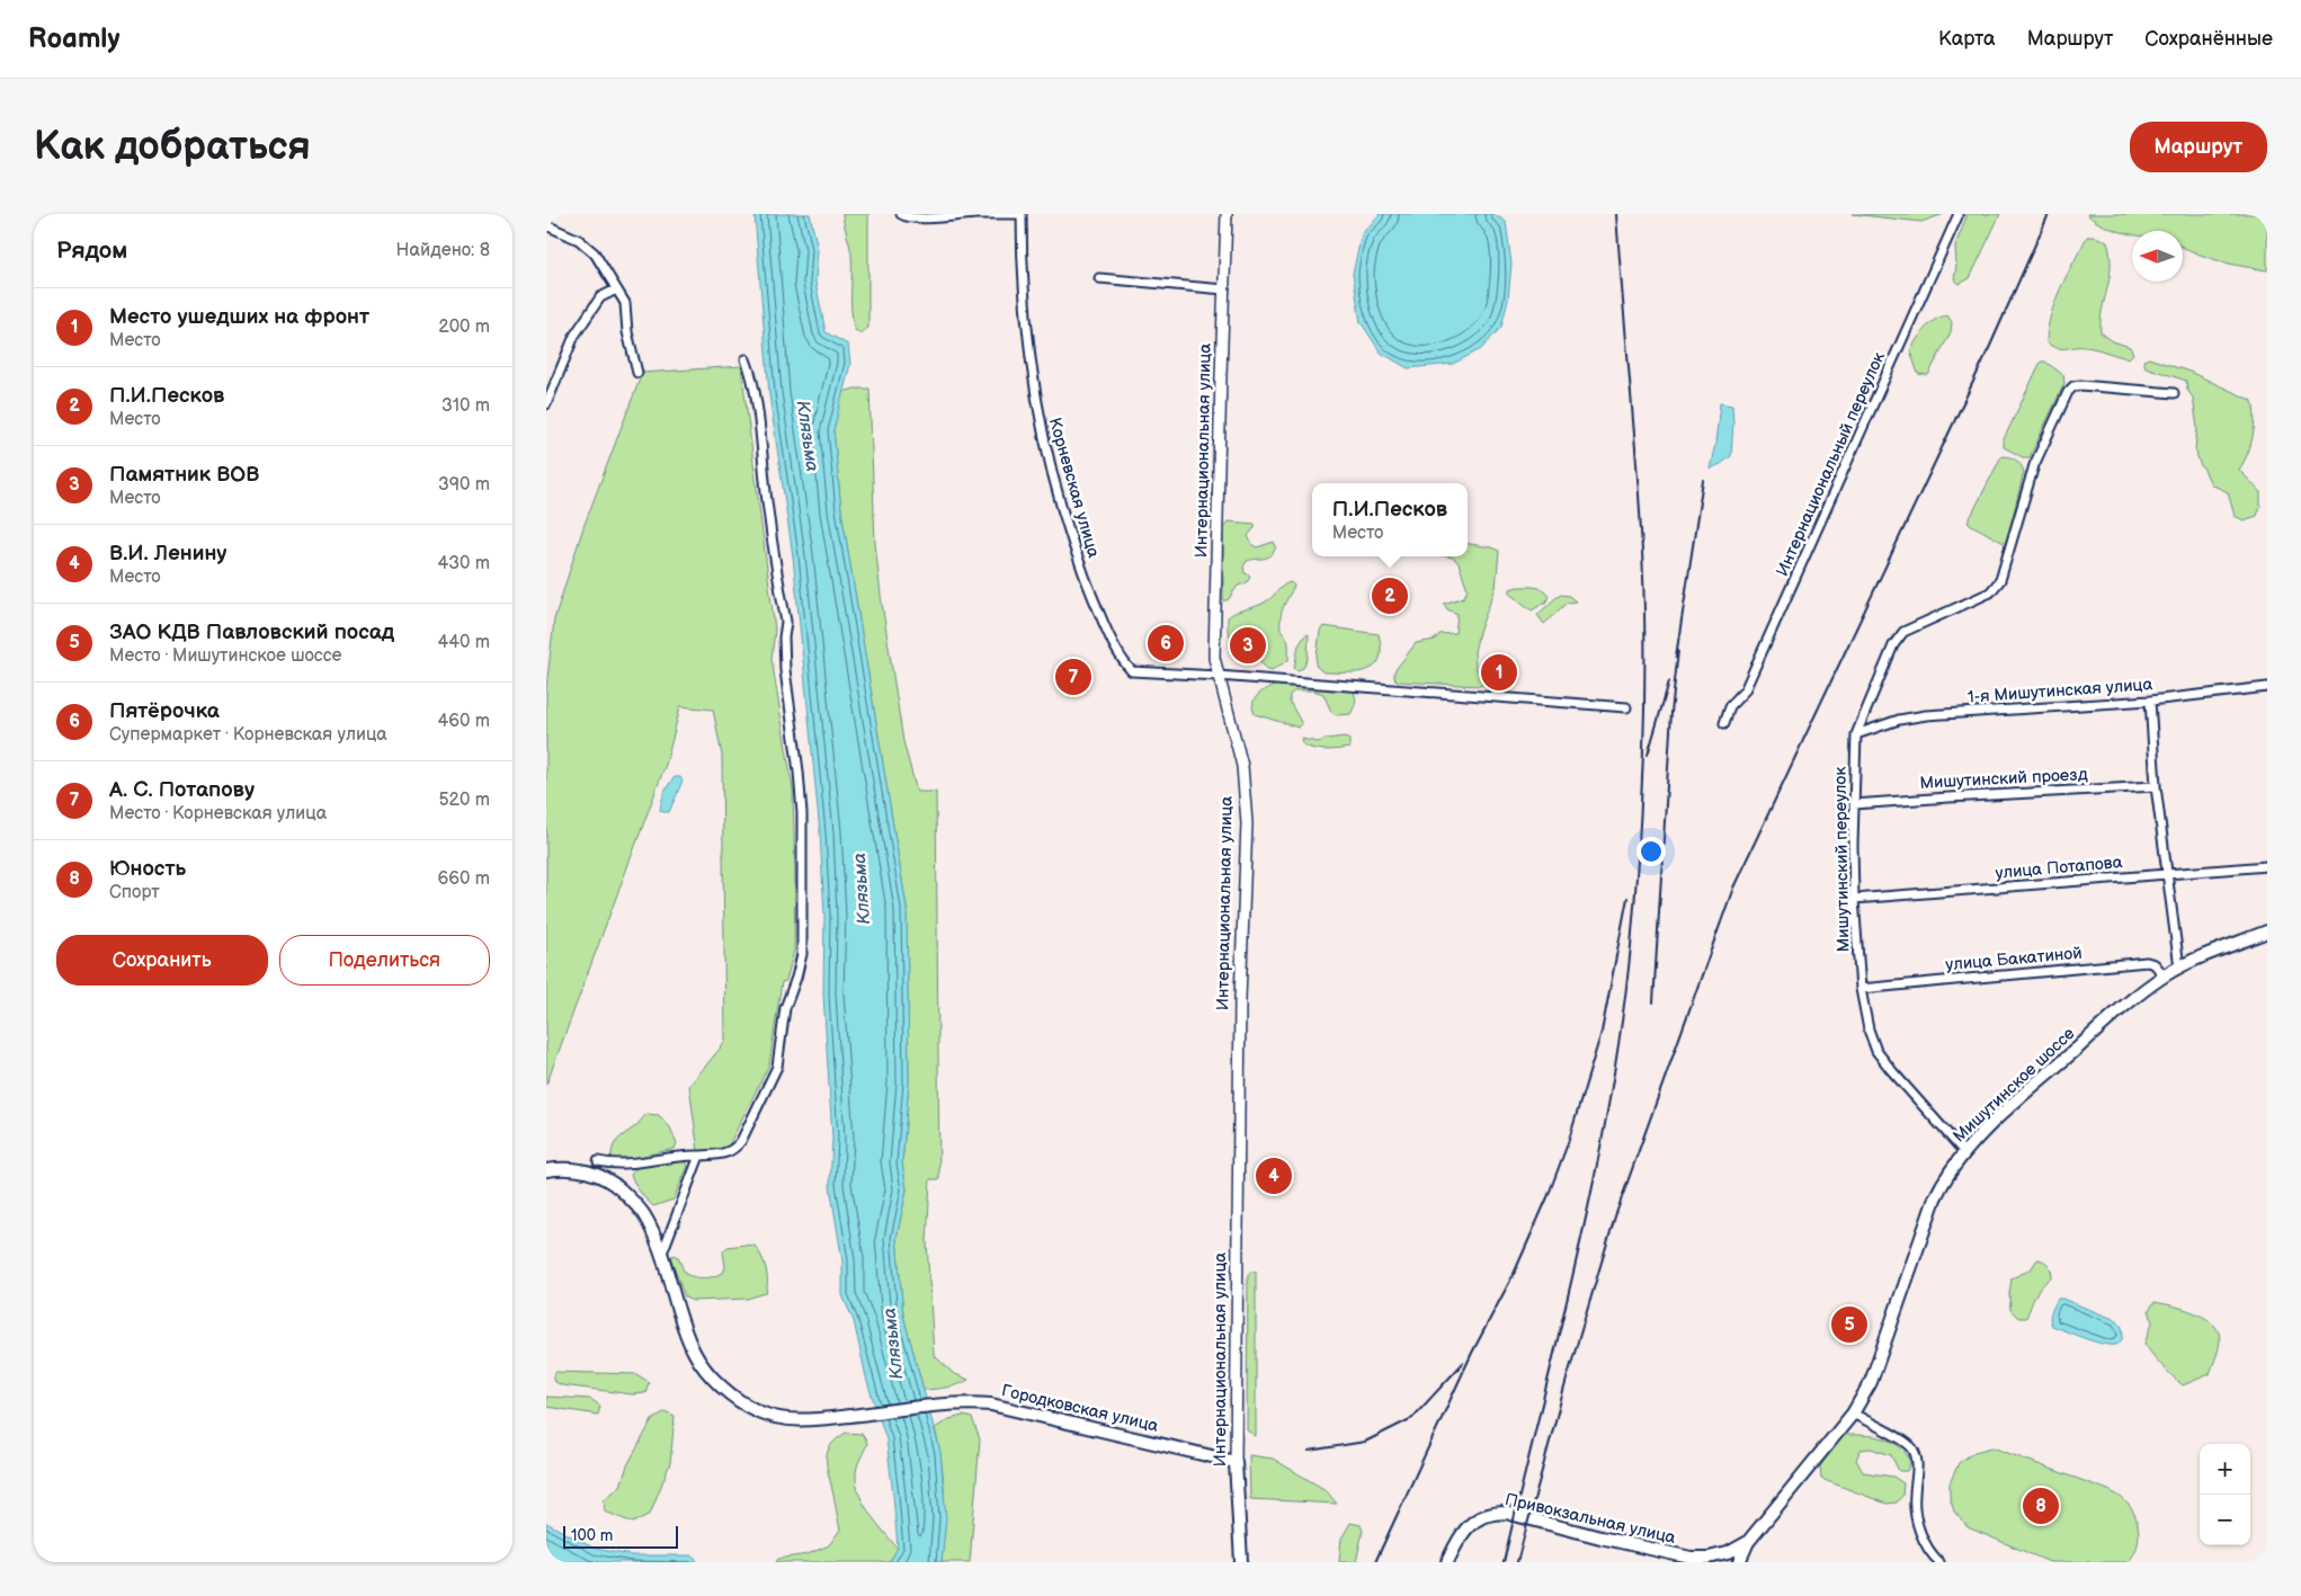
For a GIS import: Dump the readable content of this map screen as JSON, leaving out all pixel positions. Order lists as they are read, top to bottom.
{
  "streets": {
    "main road": [
      "Интернациональная улица",
      "Мишутинское шоссе",
      "Городковская улица",
      "Привокзальная улица"
    ],
    "street": [
      "Интернациональный переулок",
      "Корневская улица",
      "1-я Мишутинская улица",
      "Мишутинский проезд",
      "Мишутинский переулок",
      "улица Потапова",
      "улица Бакатиной"
    ]
  },
  "crossings": [
    ["Интернациональная улица", "Корневская улица"],
    ["Интернациональная улица", "Городковская улица"],
    ["1-я Мишутинская улица", "Мишутинский переулок"],
    ["Мишутинский проезд", "Мишутинский переулок"],
    ["Мишутинский переулок", "улица Потапова"],
    ["Мишутинский переулок", "улица Бакатиной"],
    ["Мишутинский переулок", "Мишутинское шоссе"],
    ["улица Бакатиной", "Мишутинское шоссе"],
    ["Мишутинское шоссе", "Привокзальная улица"]
  ],
  "water": ["Клязьма"],
  "scale_bar": "100 m",
  "north": "left",
  "page": {
    "header": "Roamly",
    "nav": ["Карта", "Маршрут", "Сохранённые"],
    "buttons": [
      "Маршрут",
      ["Сохранить", "Поделиться"]
    ],
    "title": "Как добраться",
    "heading": ["Рядом", "Найдено: 8"],
    "list": [
      {
        "mark": "1",
        "name": "Место ушедших на фронт",
        "note": "Место",
        "value": "200 m"
      },
      {
        "mark": "2",
        "name": "П.И.Песков",
        "note": "Место",
        "value": "310 m"
      },
      {
        "mark": "3",
        "name": "Памятник ВОВ",
        "note": "Место",
        "value": "390 m"
      },
      {
        "mark": "4",
        "name": "В.И. Ленину",
        "note": "Место",
        "value": "430 m"
      },
      {
        "mark": "5",
        "name": "ЗАО КДВ Павловский посад",
        "note": "Место · Мишутинское шоссе",
        "value": "440 m"
      },
      {
        "mark": "6",
        "name": "Пятёрочка",
        "note": "Супермаркет · Корневская улица",
        "value": "460 m"
      },
      {
        "mark": "7",
        "name": "А. С. Потапову",
        "note": "Место · Корневская улица",
        "value": "520 m"
      },
      {
        "mark": "8",
        "name": "Юность",
        "note": "Спорт",
        "value": "660 m"
      }
    ],
    "popup": ["П.И.Песков", "Место"],
    "pins": [
      "2",
      "6",
      "3",
      "1",
      "7",
      "4",
      "5",
      "8"
    ],
    "map_buttons": ["+", "−"],
    "scale": "100 m"
  }
}
